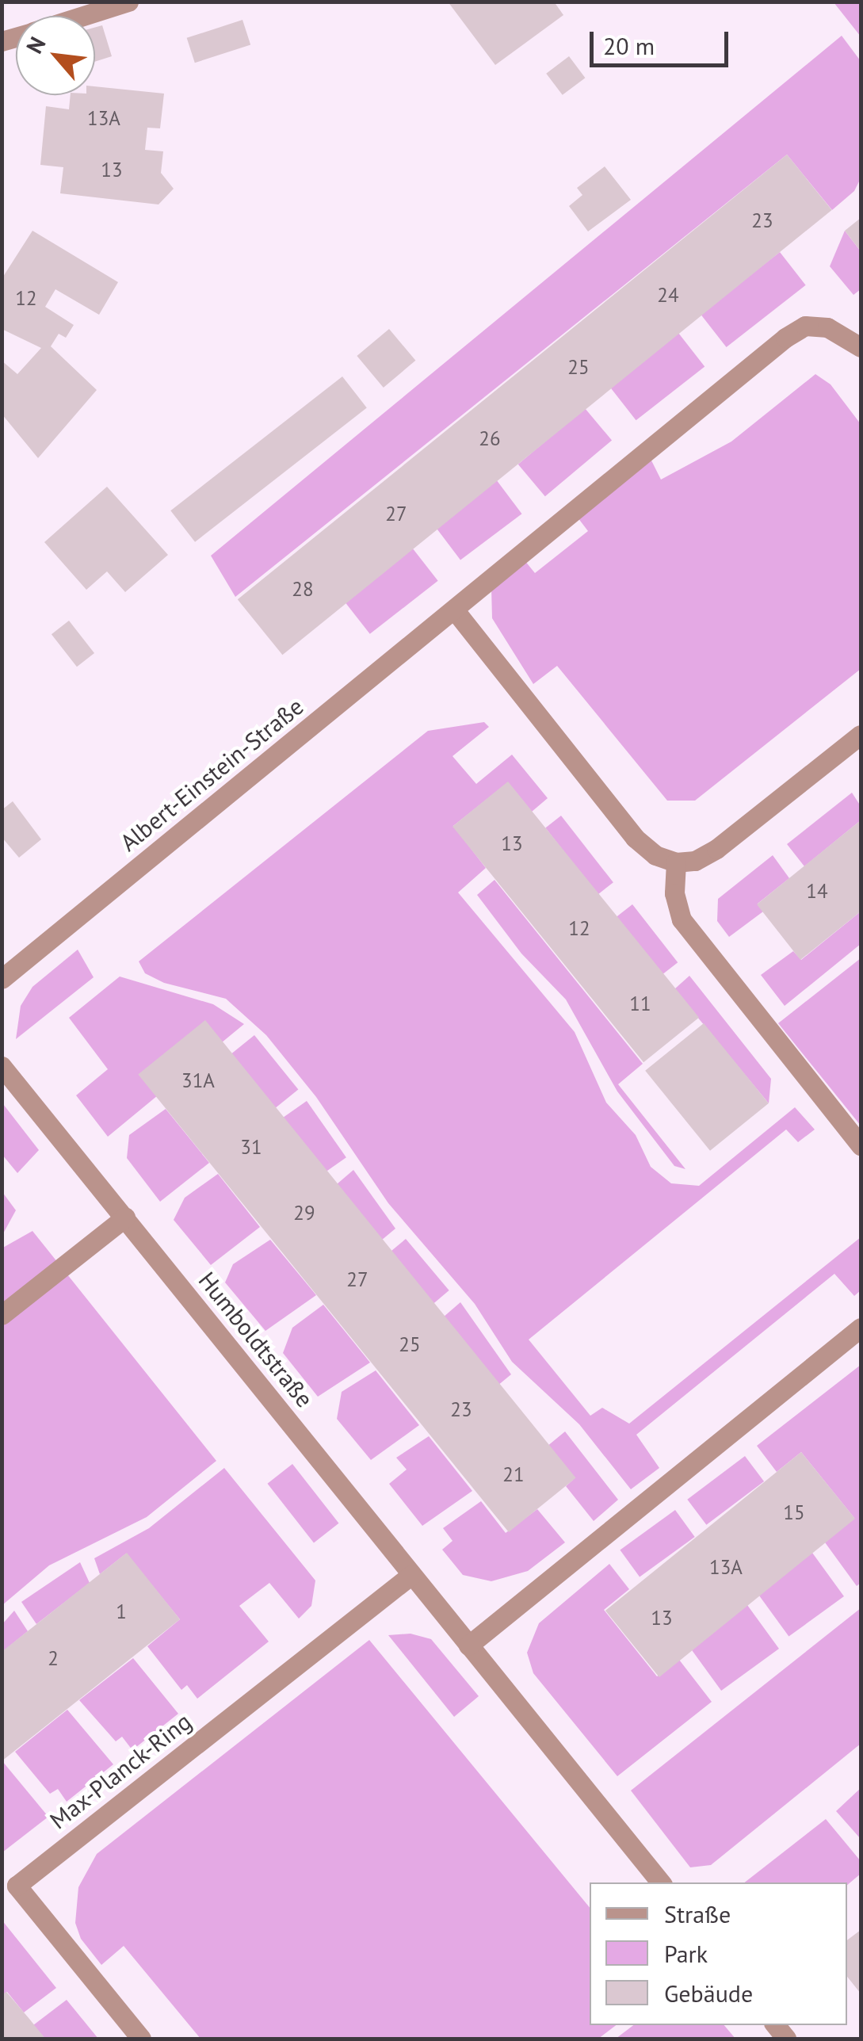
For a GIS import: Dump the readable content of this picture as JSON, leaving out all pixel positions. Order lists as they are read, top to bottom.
{
  "streets": {
    "street": ["Albert-Einstein-Straße", "Humboldtstraße", "Max-Planck-Ring"]
  },
  "crossings": [
    ["Humboldtstraße", "Max-Planck-Ring"]
  ],
  "house_numbers": [
    "13A",
    "13",
    "23",
    "24",
    "12",
    "25",
    "26",
    "27",
    "28",
    "13",
    "14",
    "12",
    "11",
    "31A",
    "31",
    "29",
    "27",
    "25",
    "23",
    "21",
    "15",
    "13A",
    "1",
    "13",
    "2"
  ],
  "legend": ["Straße", "Park", "Gebäude"],
  "scale_bar": "20 m",
  "north": "top left"
}
